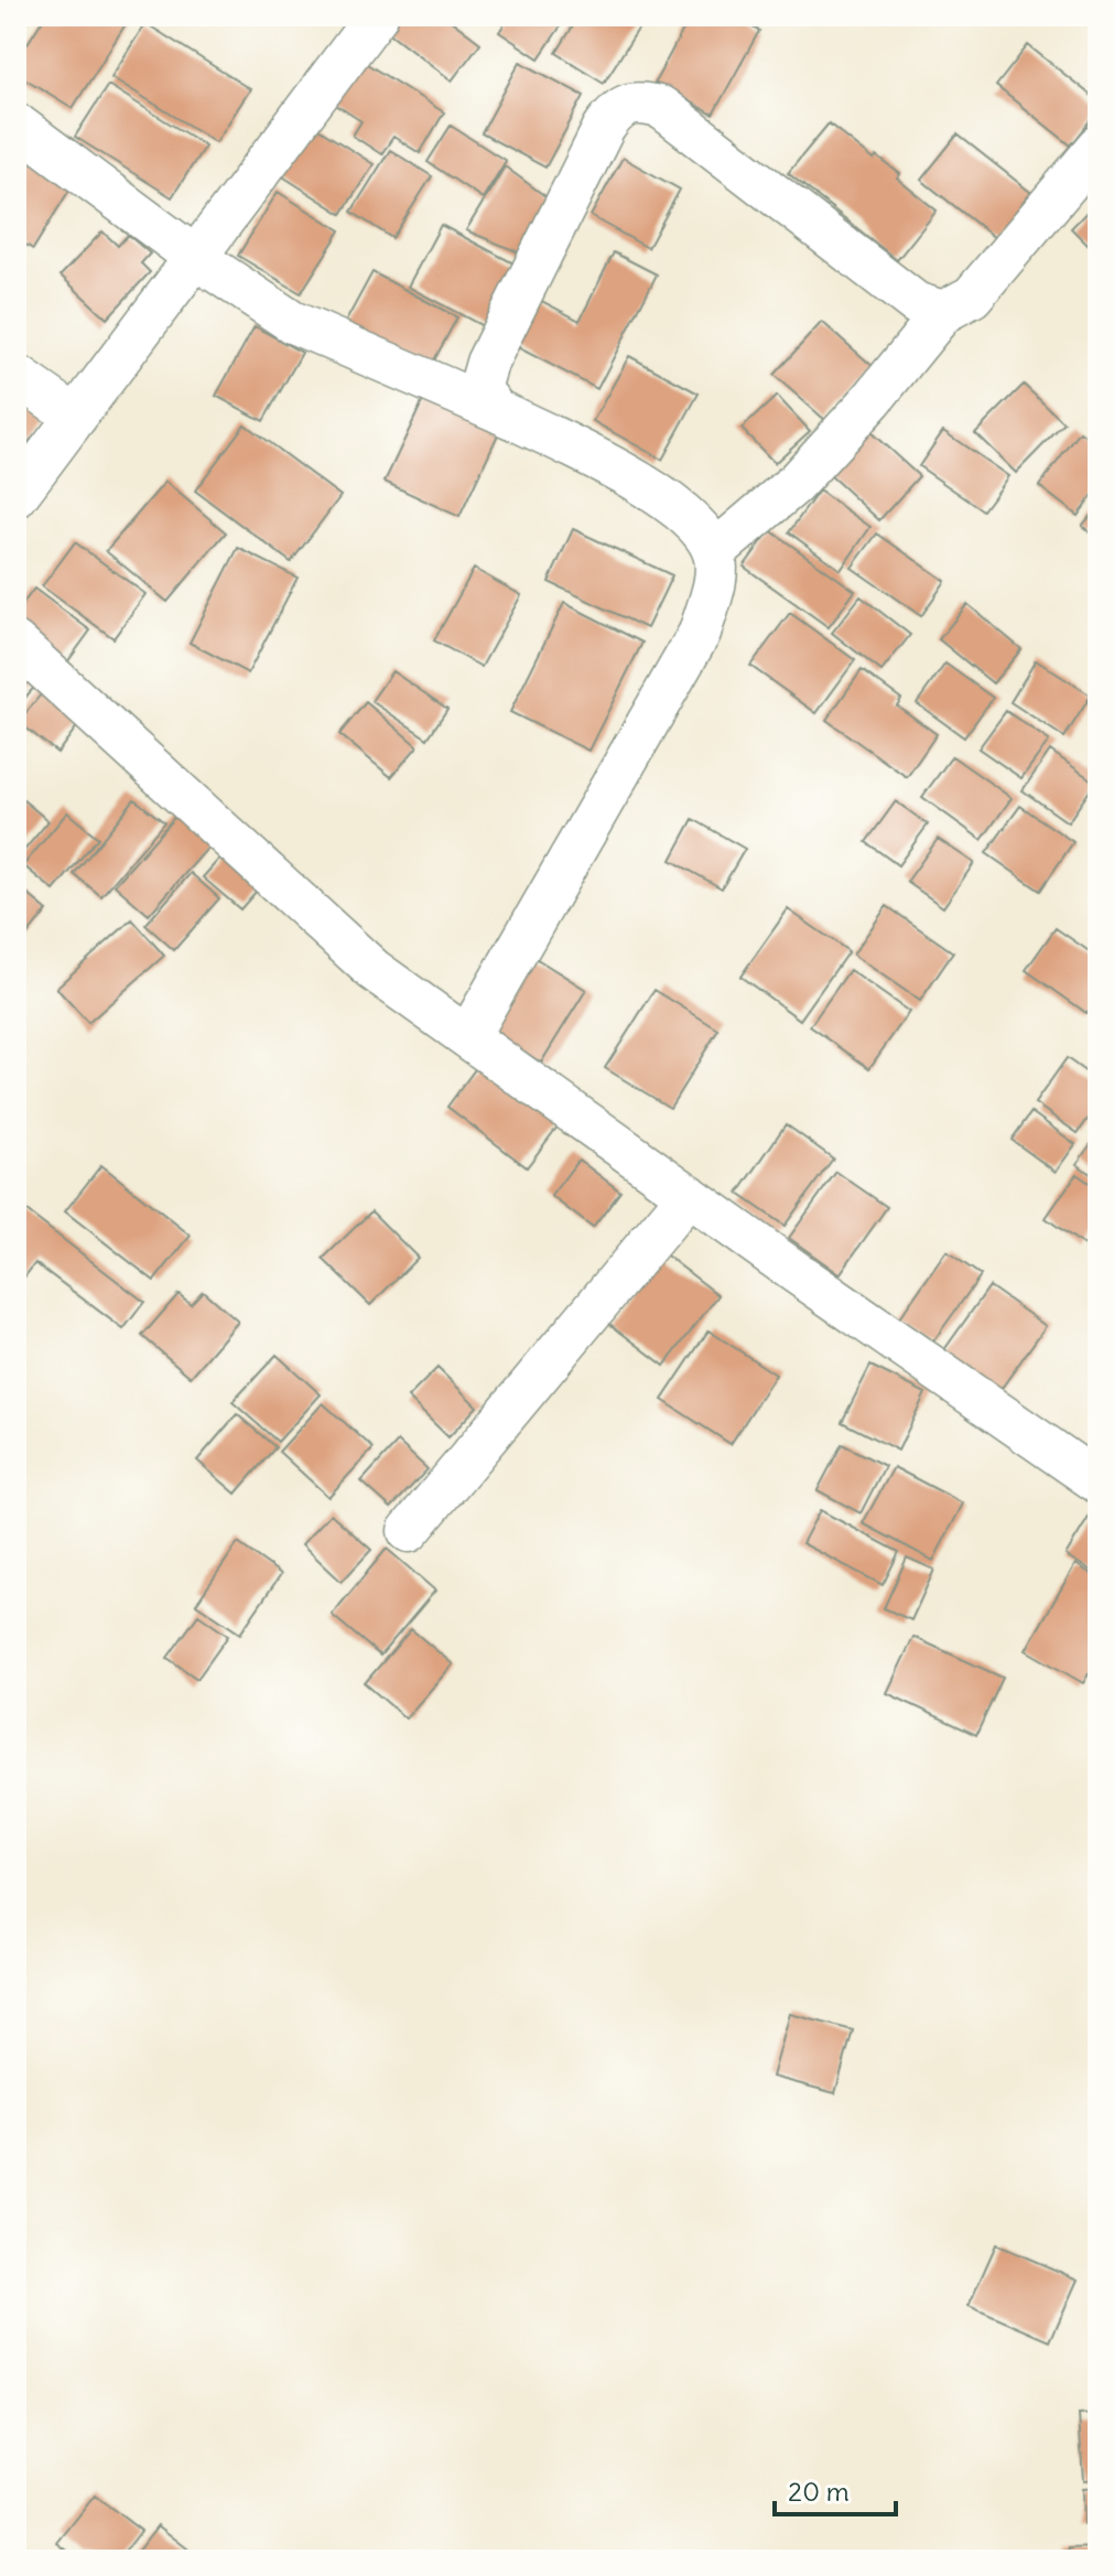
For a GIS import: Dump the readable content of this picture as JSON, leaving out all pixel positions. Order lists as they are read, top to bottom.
{
  "scale_bar": "20 m"
}
